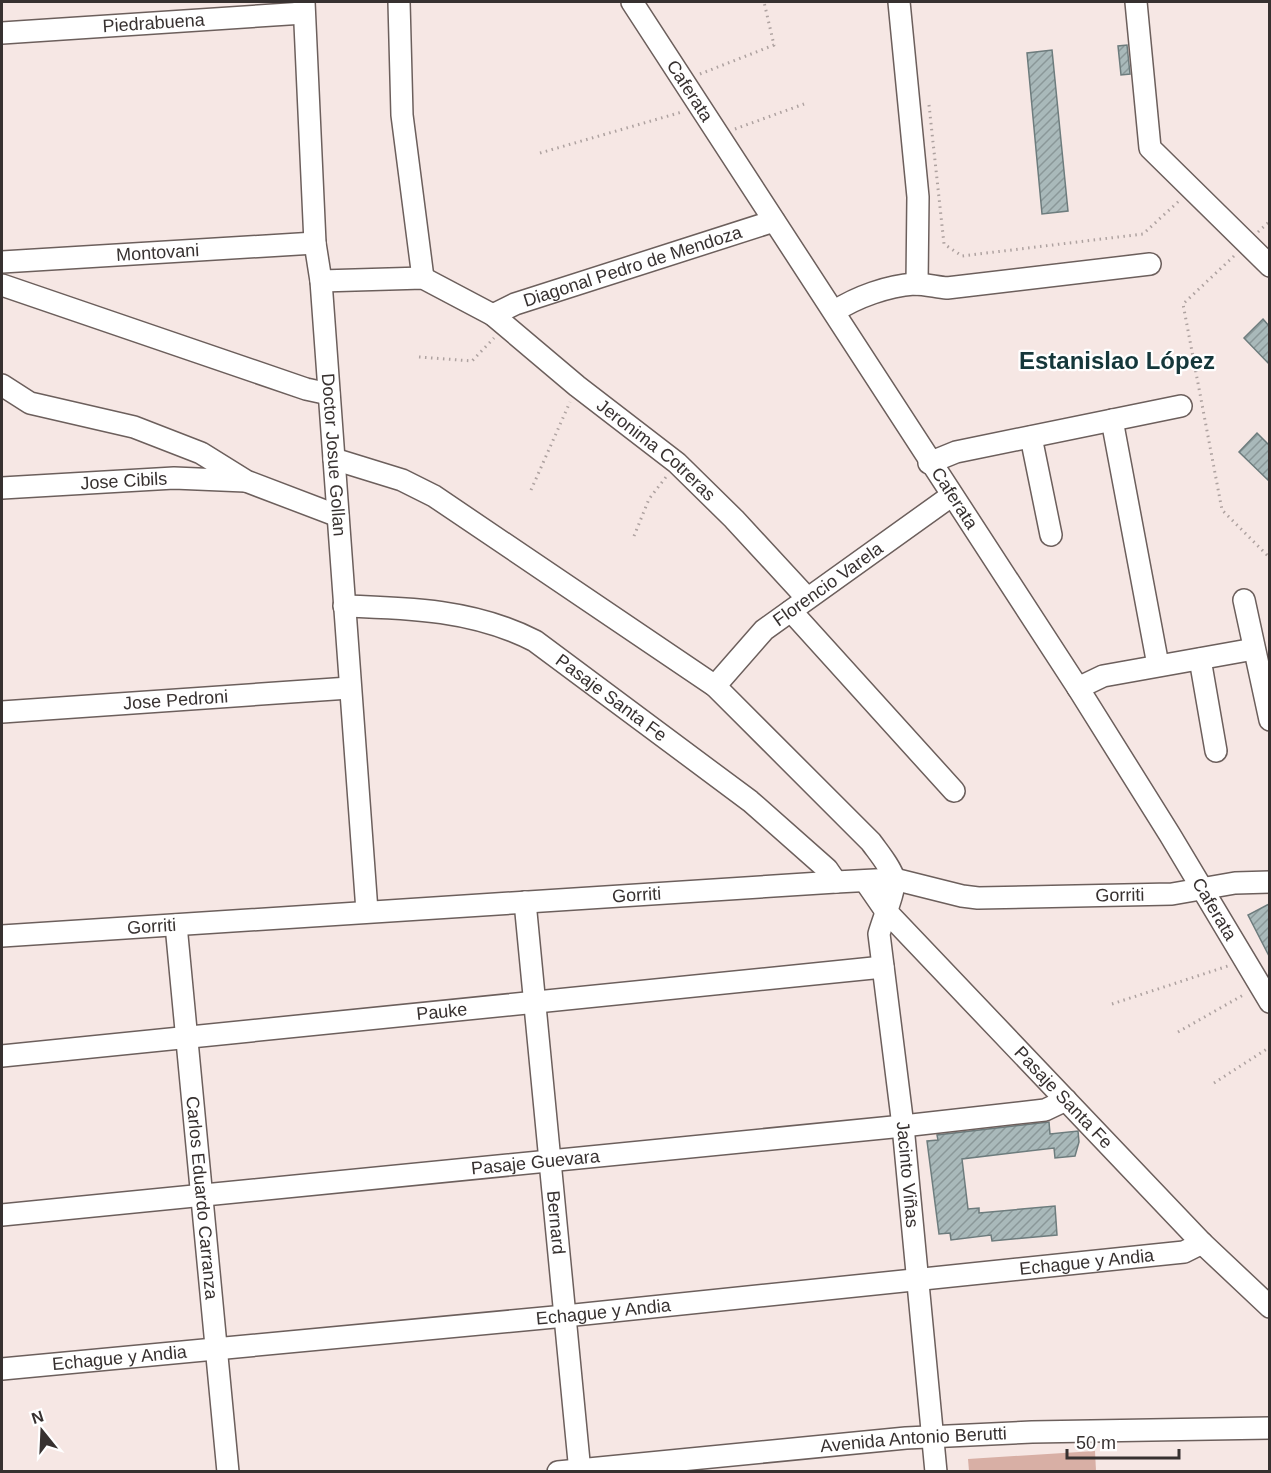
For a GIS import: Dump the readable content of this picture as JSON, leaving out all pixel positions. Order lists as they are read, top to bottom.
{
  "streets": {
    "street": [
      "Piedrabuena",
      "Caferata",
      "Montovani",
      "Diagonal Pedro de Mendoza",
      "Jeronima Cotreras",
      "Doctor Josue Gollan",
      "Jose Cibils",
      "Florencio Varela",
      "Pasaje Santa Fe",
      "Jose Pedroni",
      "Gorriti",
      "Pauke",
      "Pasaje Guevara",
      "Jacinto Viñas",
      "Carlos Eduardo Carranza",
      "Bernard",
      "Echague y Andia",
      "Avenida Antonio Berutti"
    ]
  },
  "crossings": [
    ["Piedrabuena", "Doctor Josue Gollan"],
    ["Caferata", "Diagonal Pedro de Mendoza"],
    ["Caferata", "Florencio Varela"],
    ["Caferata", "Gorriti"],
    ["Montovani", "Doctor Josue Gollan"],
    ["Diagonal Pedro de Mendoza", "Jeronima Cotreras"],
    ["Jeronima Cotreras", "Florencio Varela"],
    ["Doctor Josue Gollan", "Pasaje Santa Fe"],
    ["Doctor Josue Gollan", "Jose Pedroni"],
    ["Doctor Josue Gollan", "Gorriti"],
    ["Pasaje Santa Fe", "Gorriti"],
    ["Pasaje Santa Fe", "Pasaje Guevara"],
    ["Pasaje Santa Fe", "Jacinto Viñas"],
    ["Pasaje Santa Fe", "Echague y Andia"],
    ["Gorriti", "Jacinto Viñas"],
    ["Gorriti", "Carlos Eduardo Carranza"],
    ["Gorriti", "Bernard"],
    ["Pauke", "Jacinto Viñas"],
    ["Pauke", "Carlos Eduardo Carranza"],
    ["Pauke", "Bernard"],
    ["Pasaje Guevara", "Jacinto Viñas"],
    ["Pasaje Guevara", "Carlos Eduardo Carranza"],
    ["Pasaje Guevara", "Bernard"],
    ["Jacinto Viñas", "Echague y Andia"],
    ["Jacinto Viñas", "Avenida Antonio Berutti"],
    ["Carlos Eduardo Carranza", "Echague y Andia"],
    ["Bernard", "Echague y Andia"],
    ["Bernard", "Avenida Antonio Berutti"]
  ],
  "districts": ["Estanislao López"],
  "scale_bar": "50 m",
  "north": "top"
}
